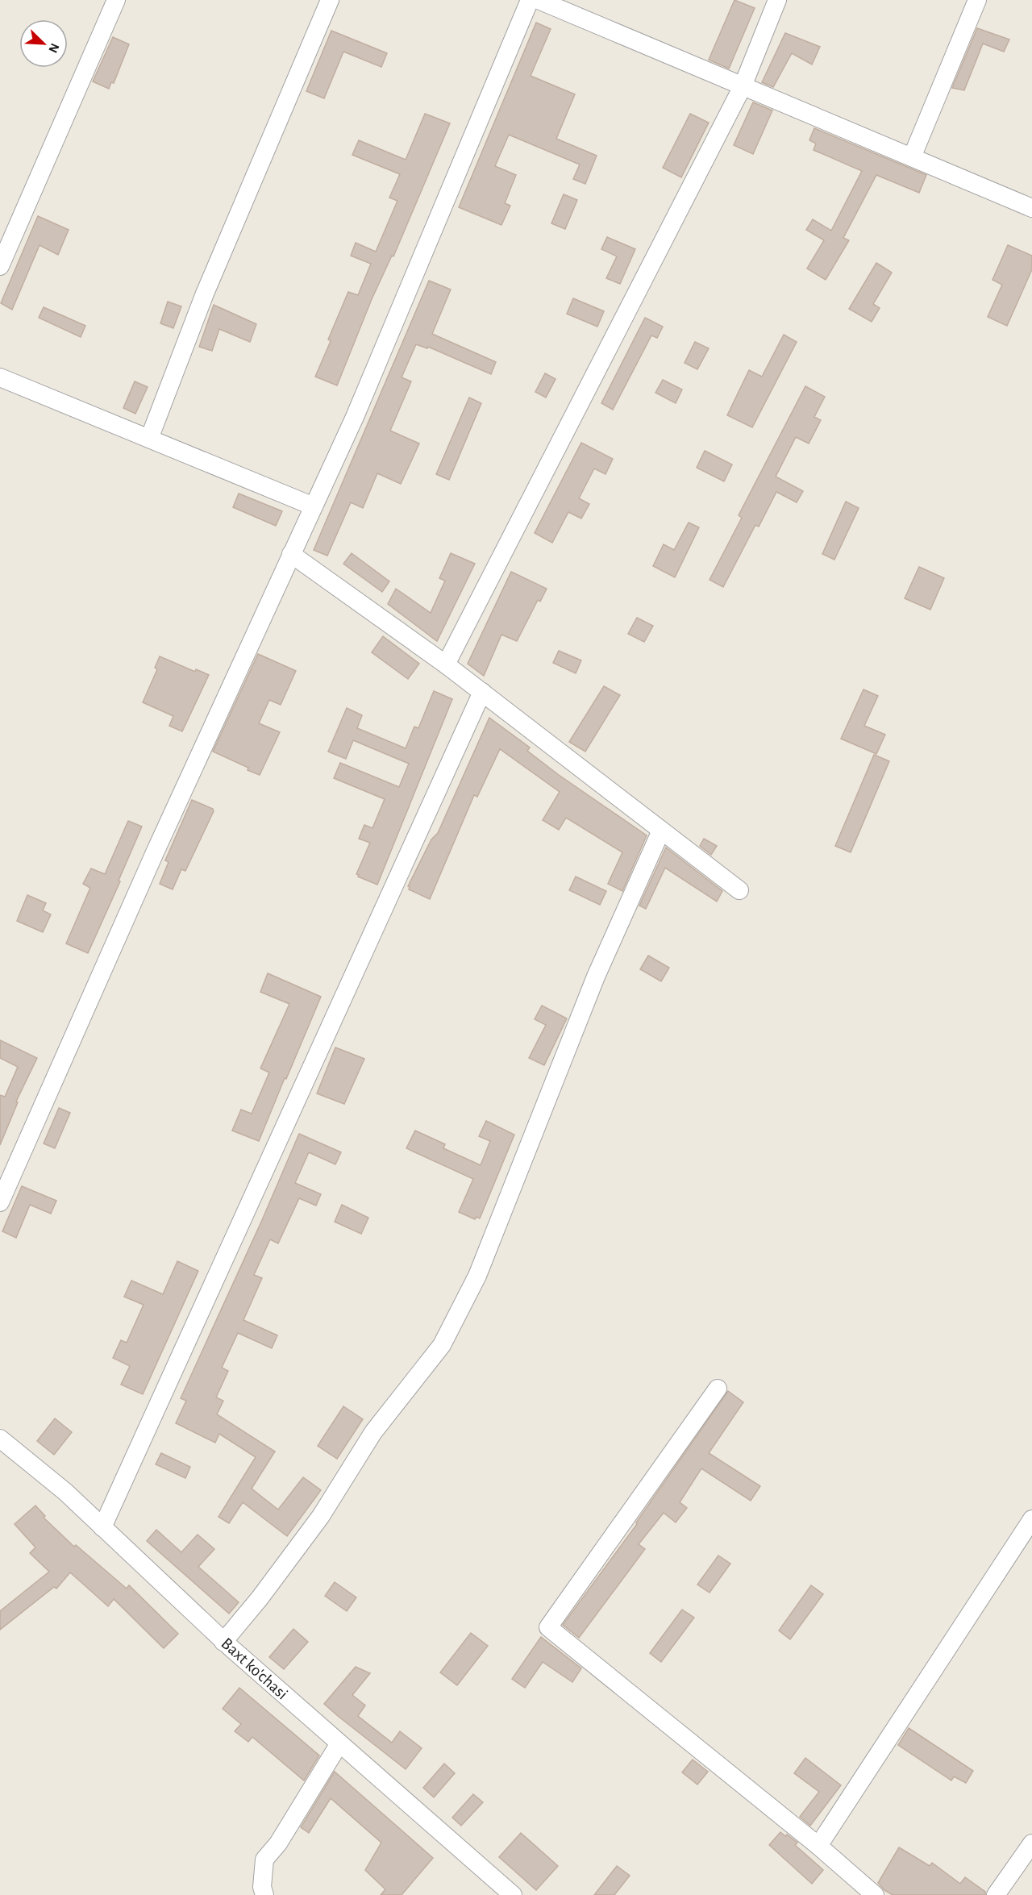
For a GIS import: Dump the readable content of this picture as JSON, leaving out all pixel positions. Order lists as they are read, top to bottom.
{
  "streets": {
    "street": ["Baxt ko'chasi"]
  },
  "north": "bottom right"
}
